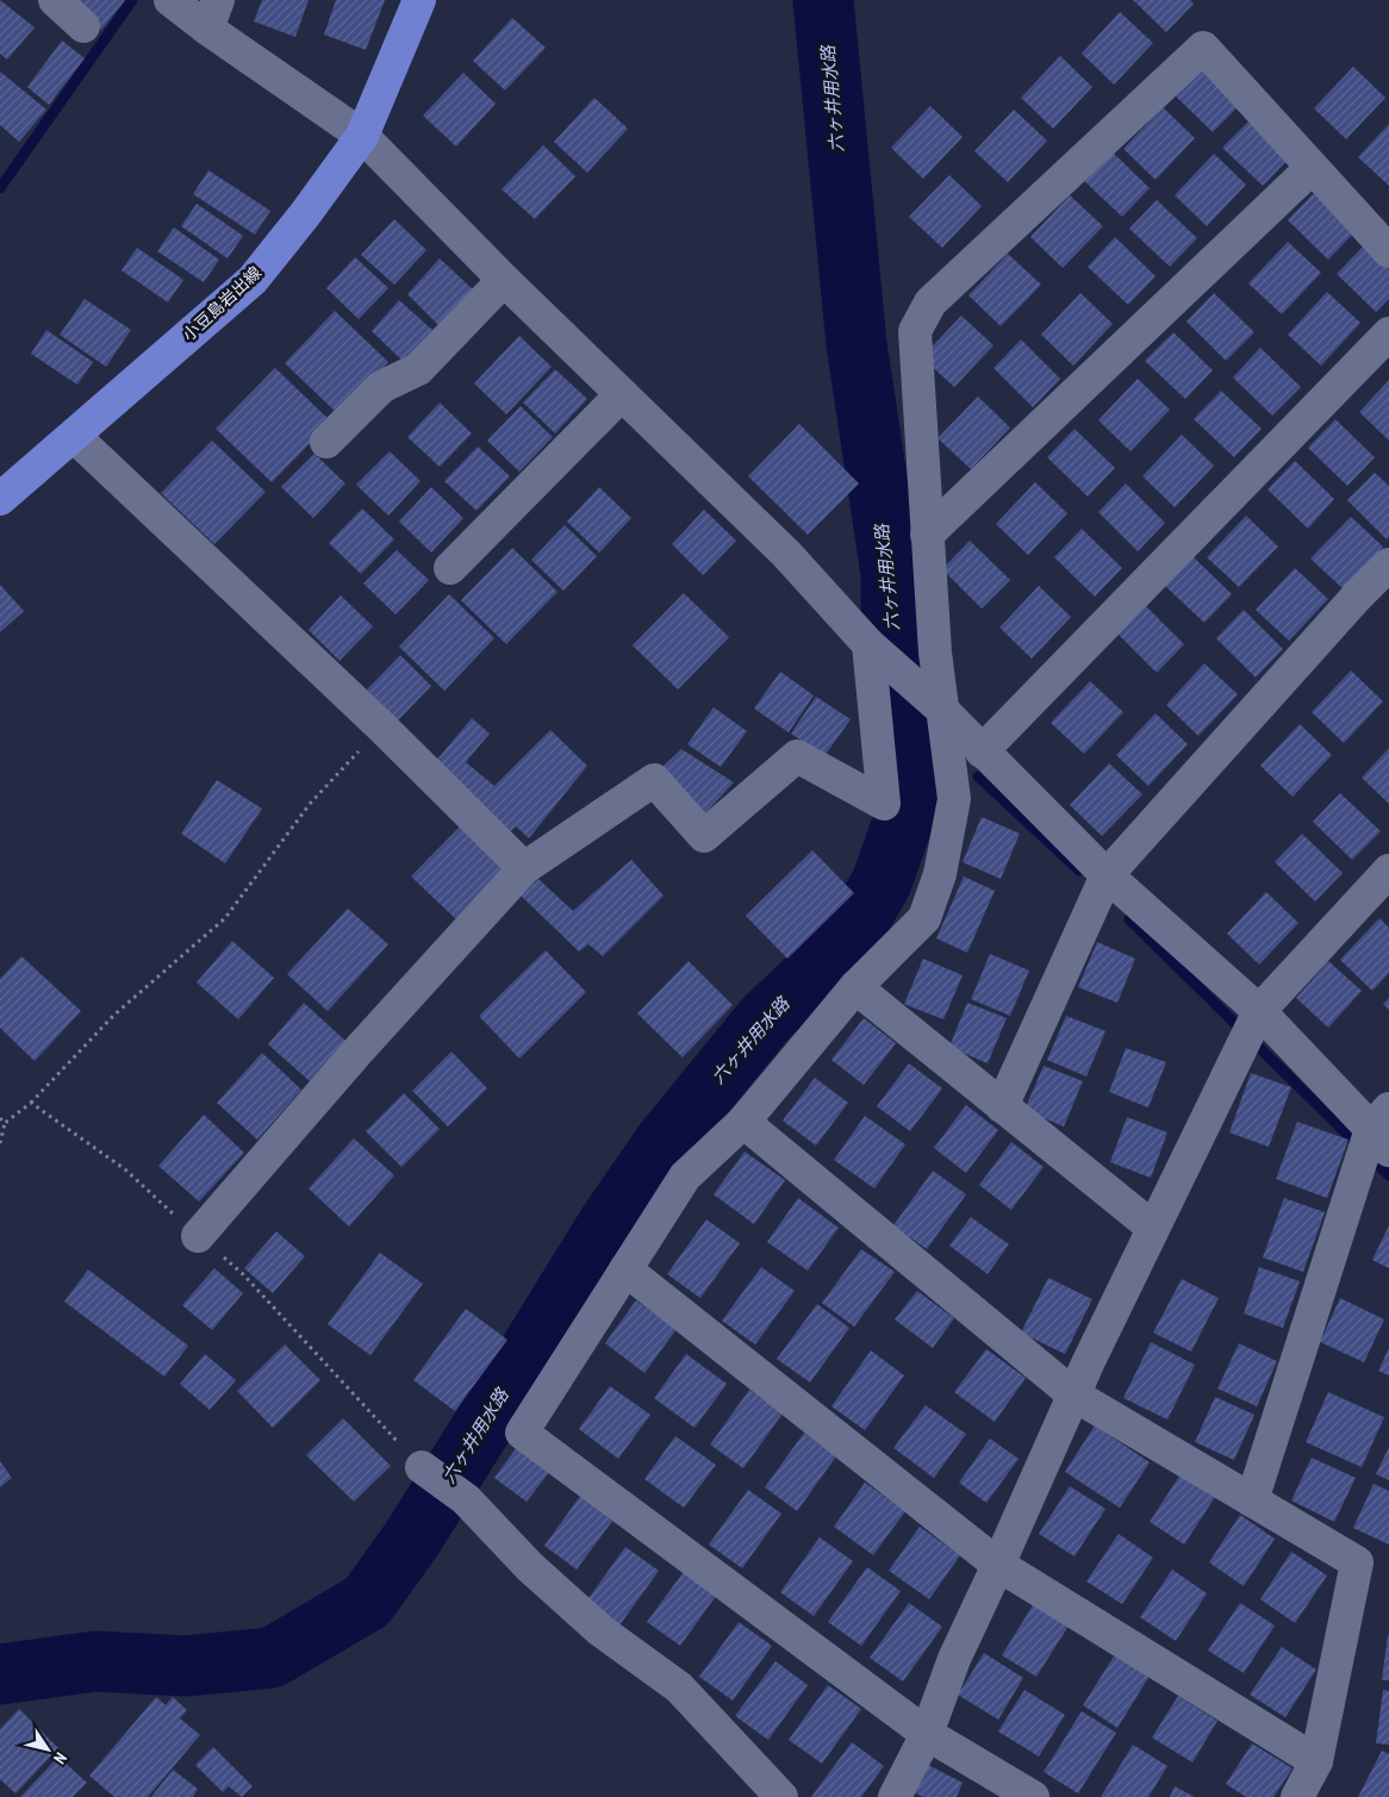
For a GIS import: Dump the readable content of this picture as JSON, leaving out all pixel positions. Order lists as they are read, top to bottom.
{
  "streets": {
    "main road": ["小豆島岩出線"]
  },
  "water": ["六ヶ井用水路"],
  "north": "bottom right"
}
